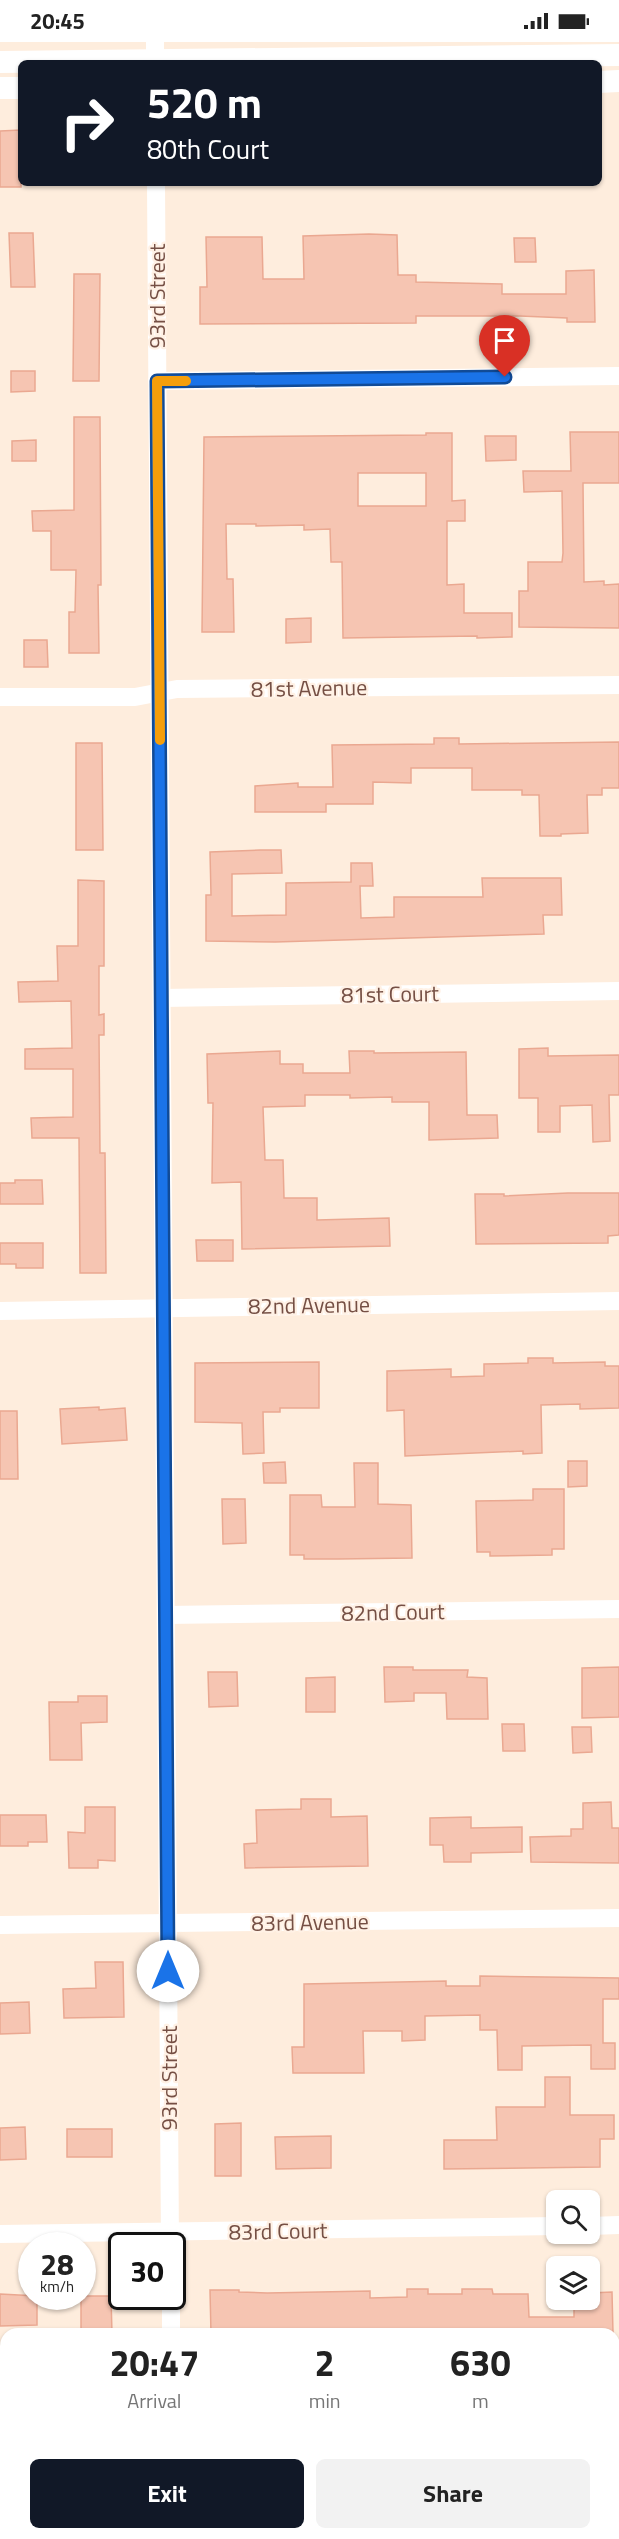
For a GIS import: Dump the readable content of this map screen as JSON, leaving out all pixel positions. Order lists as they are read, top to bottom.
{
  "streets": {
    "street": [
      "93rd Street",
      "81st Avenue",
      "81st Court",
      "82nd Avenue",
      "82nd Court",
      "83rd Avenue",
      "83rd Court"
    ]
  },
  "crossings": [
    ["93rd Street", "81st Avenue"],
    ["93rd Street", "81st Court"],
    ["93rd Street", "82nd Avenue"],
    ["93rd Street", "82nd Court"],
    ["93rd Street", "83rd Avenue"]
  ],
  "page": {
    "status": "20:45",
    "turn": ["520 m", "80th Court"],
    "speed": "28 km/h",
    "limit": "30",
    "eta": [
      "20:47",
      "Arrival",
      "2",
      "min",
      "630",
      "m"
    ],
    "buttons": ["Exit", "Share"]
  }
}
